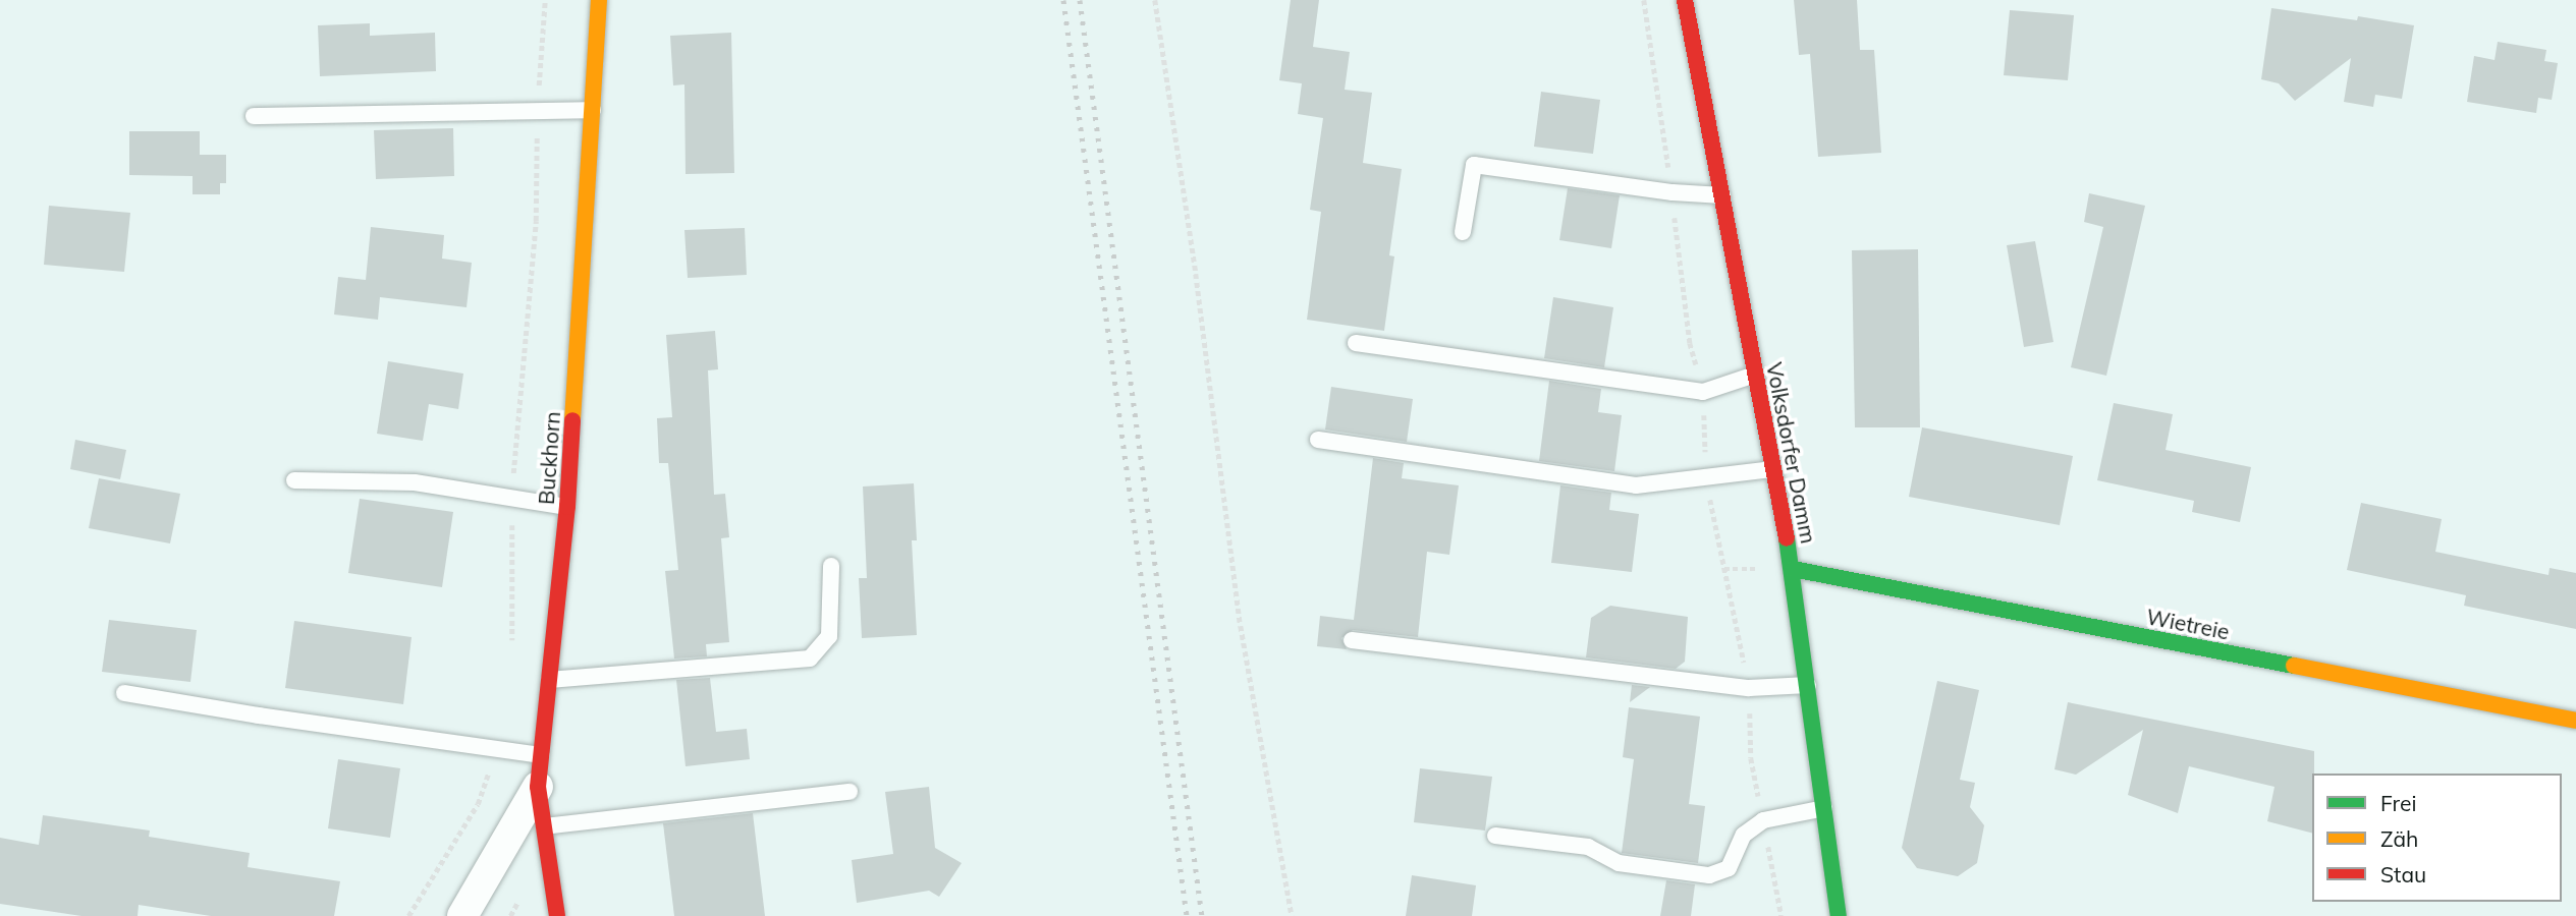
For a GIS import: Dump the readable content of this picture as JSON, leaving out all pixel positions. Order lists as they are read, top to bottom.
{
  "streets": {
    "street": ["Volksdorfer Damm", "Buckhorn", "Wietreie"]
  },
  "crossings": [
    ["Volksdorfer Damm", "Wietreie"]
  ],
  "legend": ["Frei", "Zäh", "Stau"]
}
